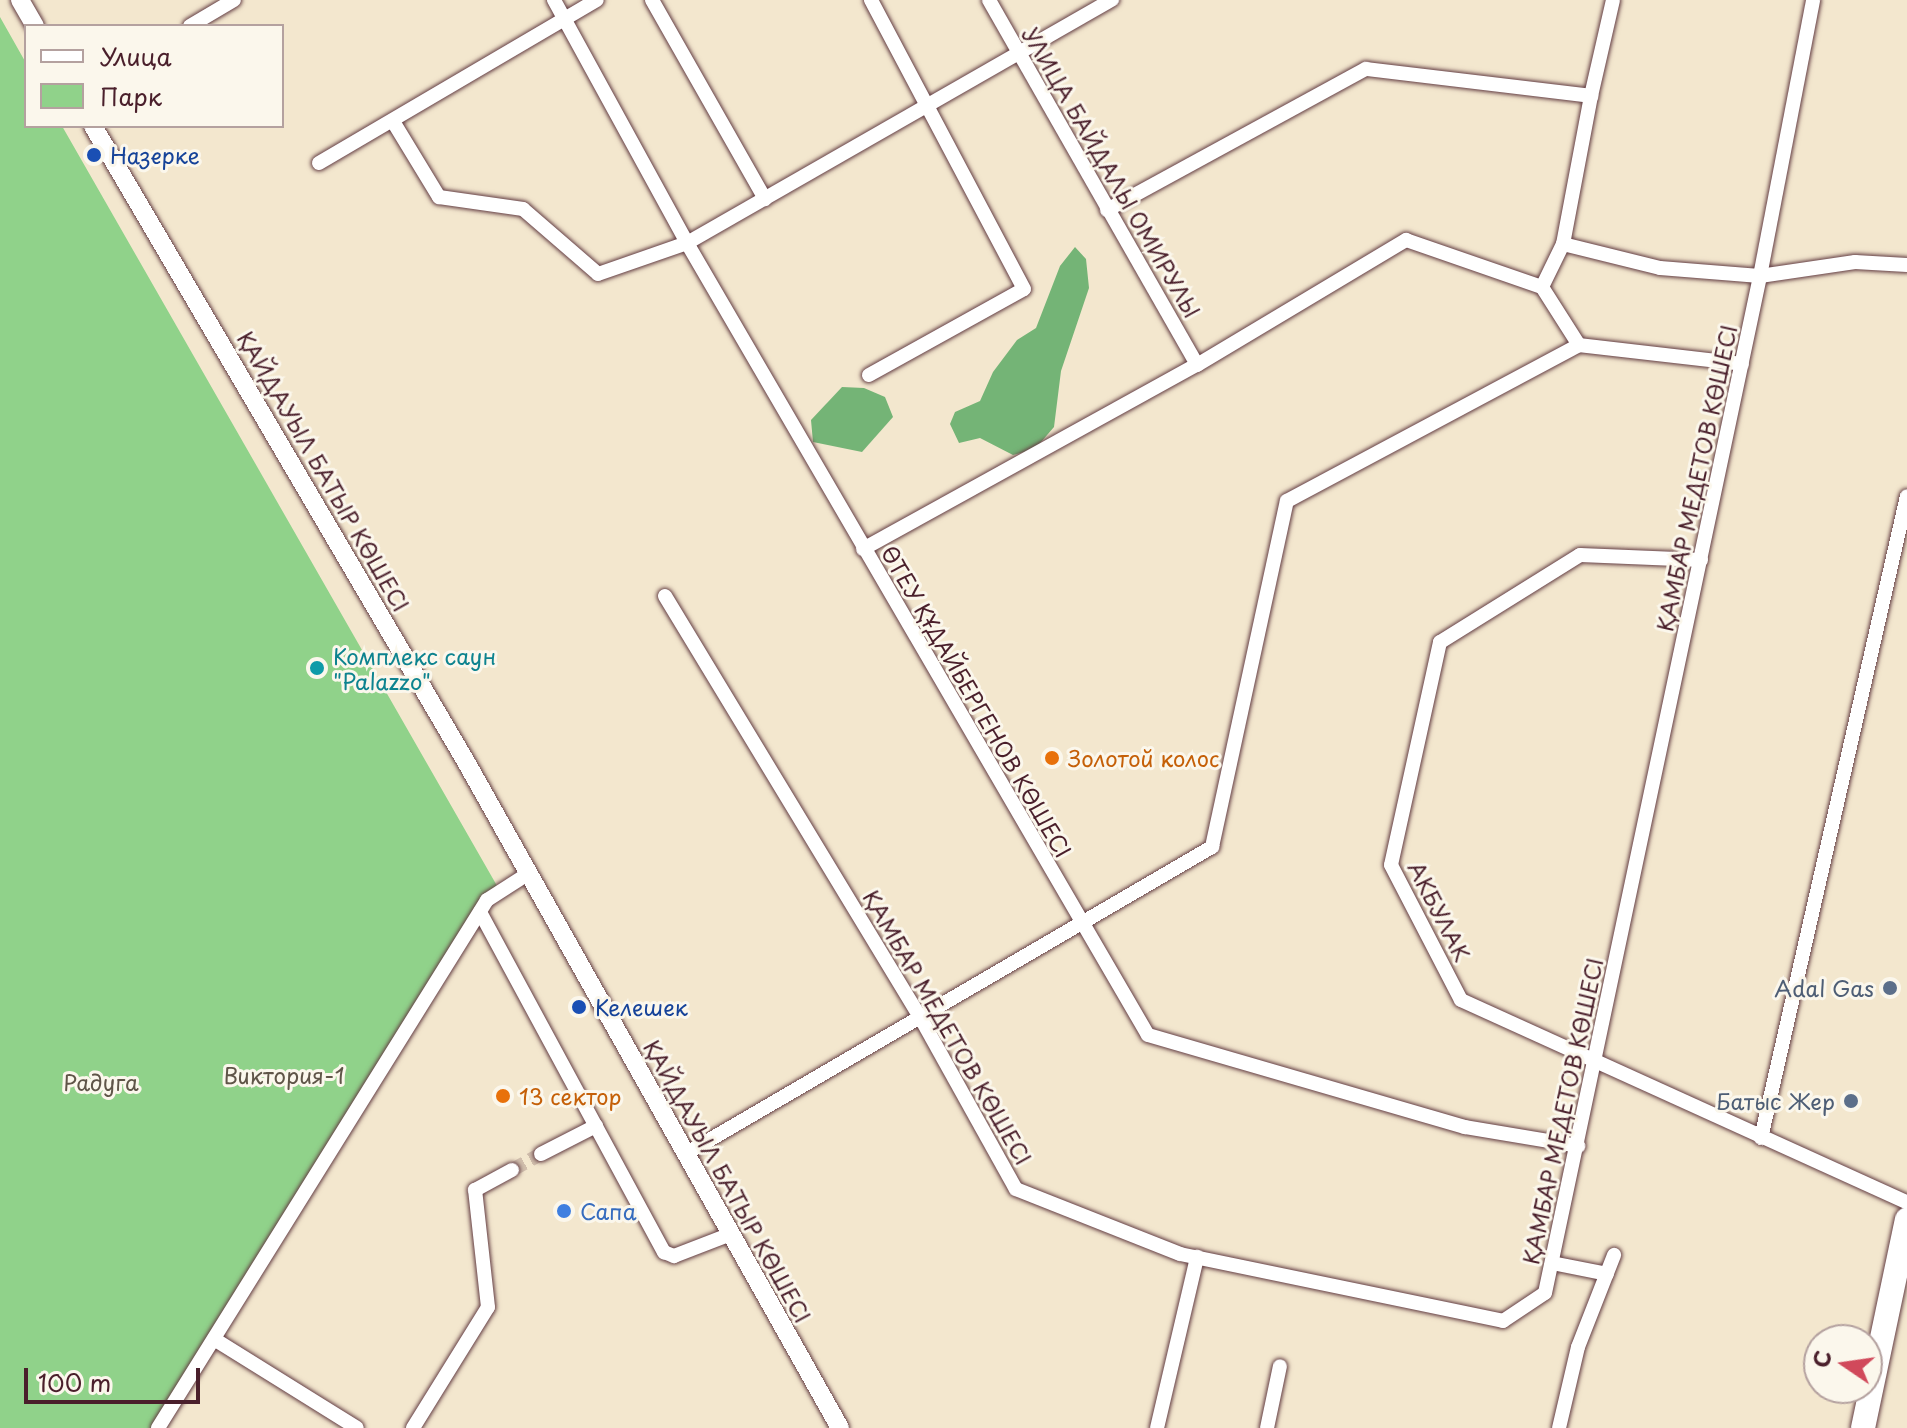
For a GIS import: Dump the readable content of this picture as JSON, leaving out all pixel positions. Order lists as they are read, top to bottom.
{
  "streets": {
    "street": [
      "УЛИЦА БАЙДАЛЫ ОМИРУЛЫ",
      "ҚАЙДАУЫЛ БАТЫР КӨШЕСІ",
      "ҚАМБАР МЕДЕТОВ КӨШЕСІ",
      "ӨТЕУ ҚҰДАЙБЕРГЕНОВ КӨШЕСІ",
      "АКБУЛАК"
    ]
  },
  "crossings": [
    ["ҚАМБАР МЕДЕТОВ КӨШЕСІ", "ӨТЕУ ҚҰДАЙБЕРГЕНОВ КӨШЕСІ"],
    ["ҚАМБАР МЕДЕТОВ КӨШЕСІ", "АКБУЛАК"]
  ],
  "parks": ["Виктория-1", "Радуга"],
  "places": [
    "Назерке",
    "Комплекс саун \"Palazzo\"",
    "Золотой колос",
    "Adal Gas",
    "Келешек",
    "13 сектор",
    "Батыс Жер",
    "Сапа"
  ],
  "legend": ["Улица", "Парк"],
  "scale_bar": "100 m",
  "north": "left"
}
